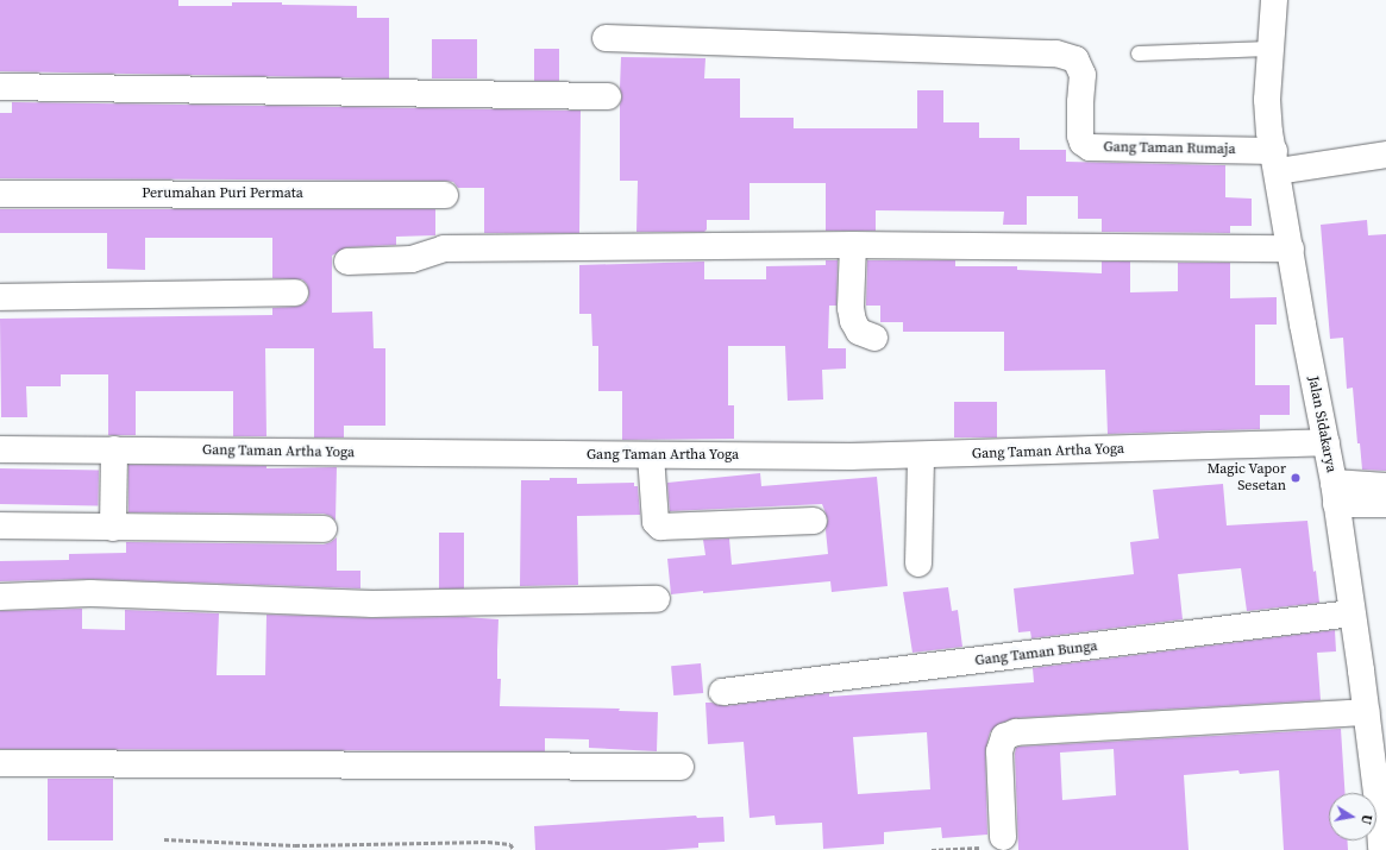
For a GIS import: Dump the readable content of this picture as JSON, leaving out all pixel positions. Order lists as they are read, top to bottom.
{
  "streets": {
    "street": [
      "Gang Taman Rumaja",
      "Perumahan Puri Permata",
      "Jalan Sidakarya",
      "Gang Taman Artha Yoga",
      "Gang Taman Bunga"
    ]
  },
  "crossings": [
    ["Gang Taman Rumaja", "Jalan Sidakarya"],
    ["Jalan Sidakarya", "Gang Taman Artha Yoga"],
    ["Jalan Sidakarya", "Gang Taman Bunga"]
  ],
  "places": ["Magic Vapor Sesetan"],
  "north": "right"
}
